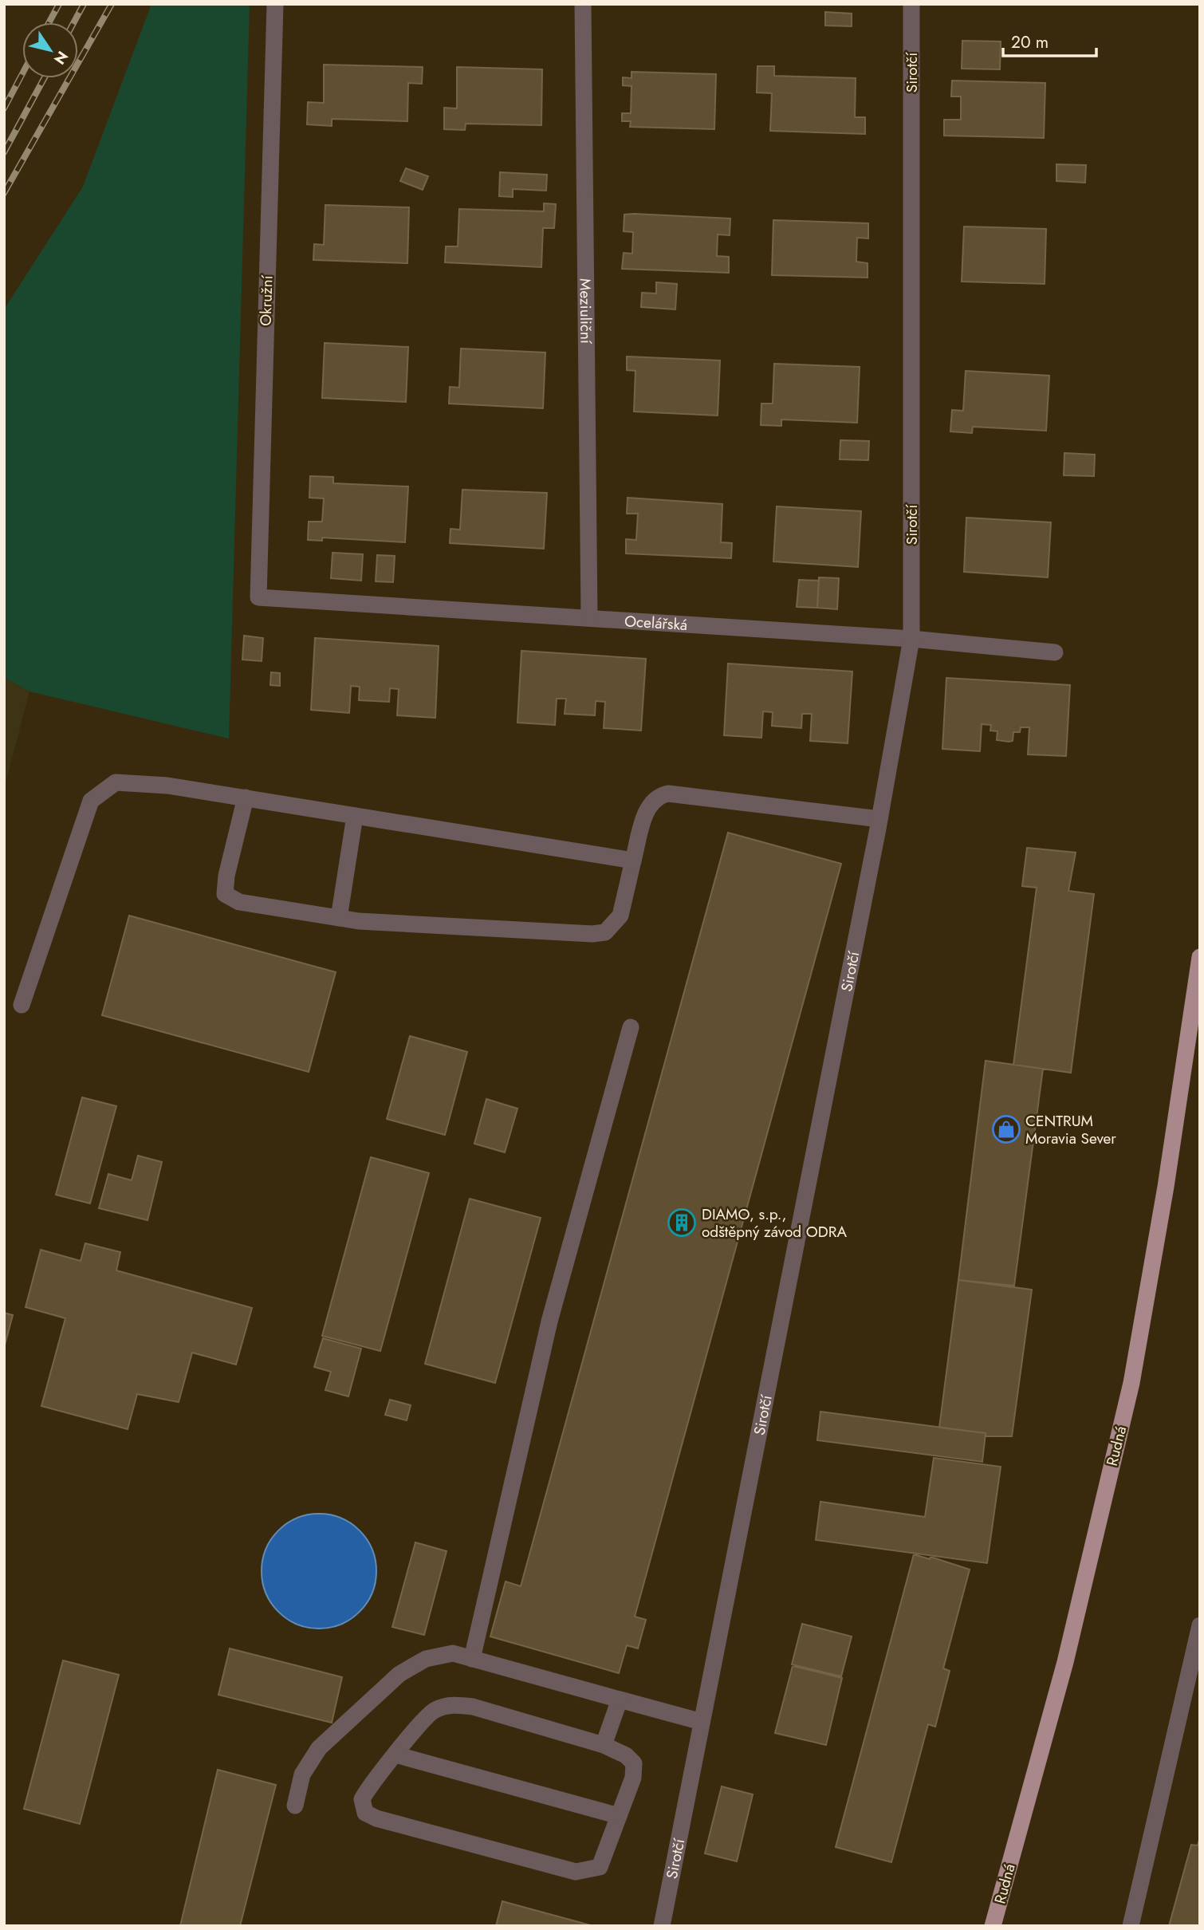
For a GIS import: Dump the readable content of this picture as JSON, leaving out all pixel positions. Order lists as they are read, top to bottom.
{
  "streets": {
    "main road": ["Rudná"],
    "street": [
      "Sirotčí",
      "Okružní",
      "Meziuliční",
      "Ocelářská"
    ]
  },
  "crossings": [
    ["Sirotčí", "Ocelářská"],
    ["Okružní", "Ocelářská"],
    ["Meziuliční", "Ocelářská"]
  ],
  "places": {
    "shop": ["CENTRUM Moravia Sever"],
    "building": ["DIAMO, s.p., odštěpný závod ODRA"]
  },
  "scale_bar": "20 m",
  "north": "bottom right"
}
